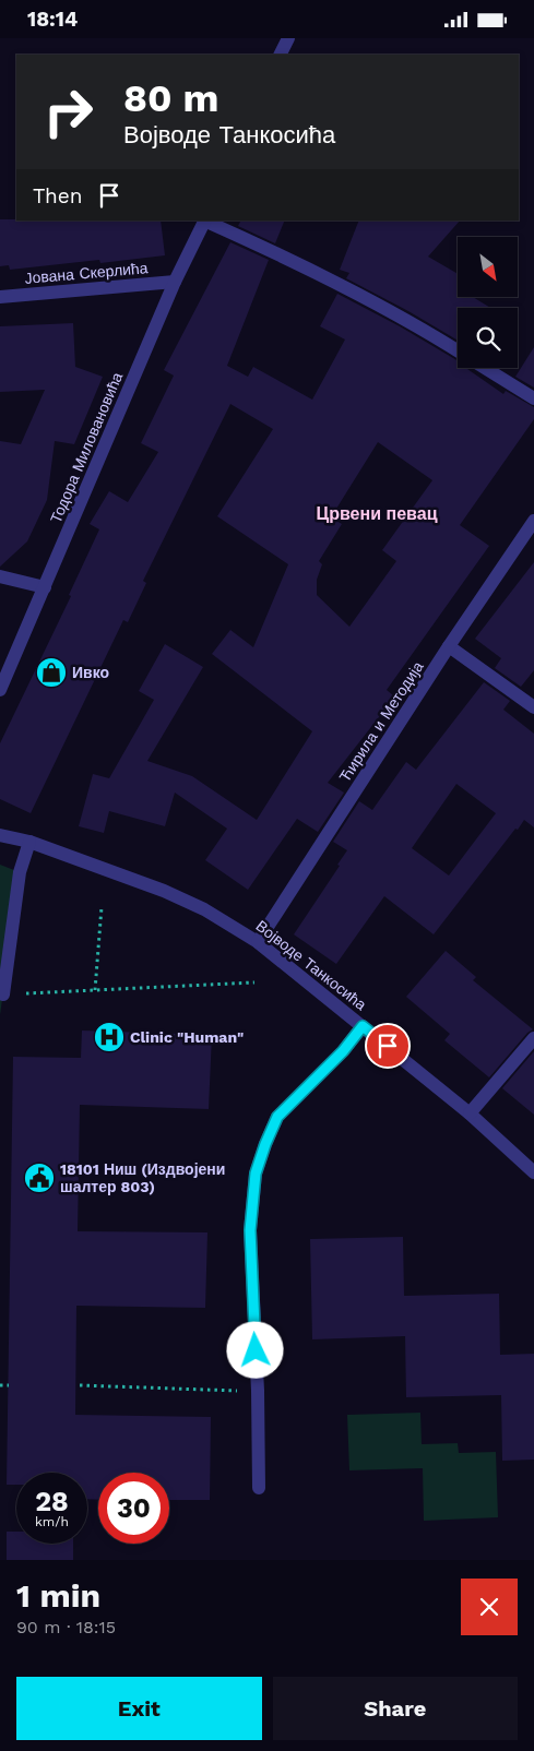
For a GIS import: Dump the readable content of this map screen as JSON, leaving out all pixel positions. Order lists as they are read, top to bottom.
{
  "streets": {
    "street": [
      "Јована Скерлића",
      "Тодора Миловановића",
      "Ћирила и Методија",
      "Војводе Танкосића"
    ]
  },
  "crossings": [
    ["Јована Скерлића", "Тодора Миловановића"],
    ["Ћирила и Методија", "Војводе Танкосића"]
  ],
  "districts": ["Црвени певац"],
  "places": {
    "shop": ["Ивко"],
    "hospital": ["Clinic \"Human\""],
    "public building": ["18101 Ниш (Издвојени шалтер 803)"]
  },
  "north": "bottom right",
  "page": {
    "status": "18:14",
    "turn": ["80 m", "Војводе Танкосића"],
    "then": "Then",
    "speed": "28 km/h",
    "limit": "30",
    "heading": ["1 min", "90 m · 18:15"],
    "buttons": ["Exit", "Share"]
  }
}
